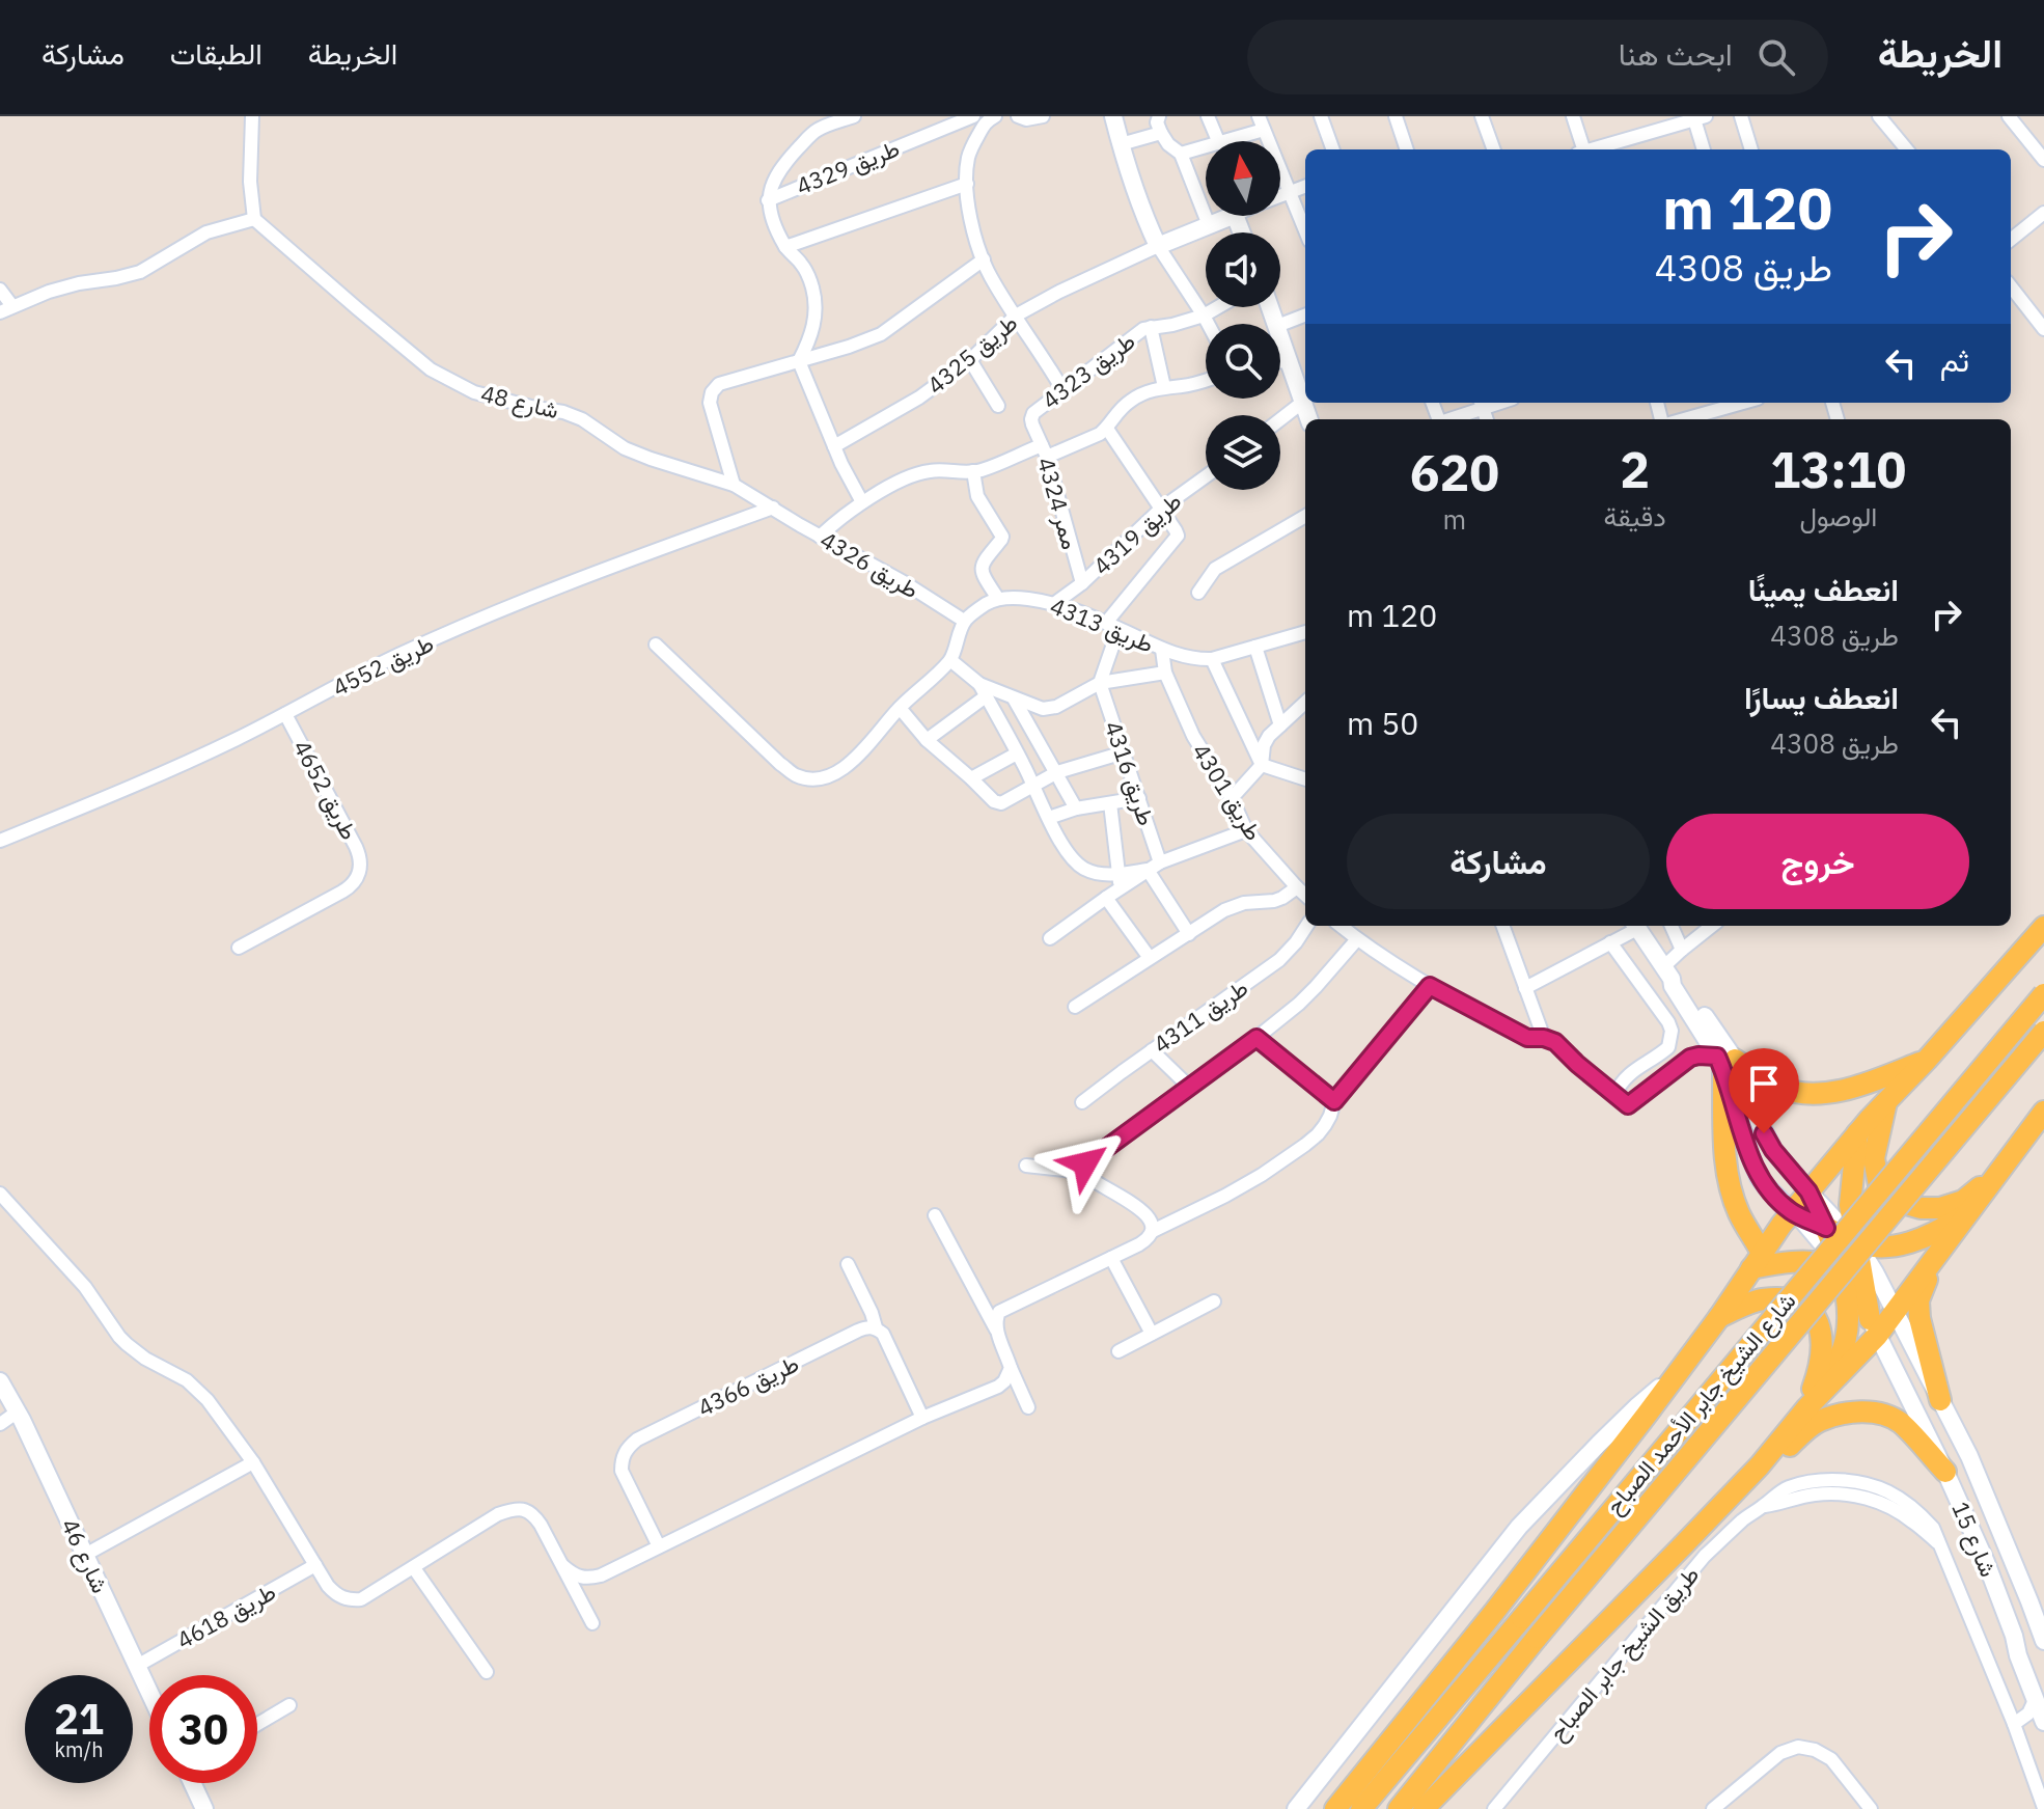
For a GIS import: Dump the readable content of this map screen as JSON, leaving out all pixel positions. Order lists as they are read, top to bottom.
{
  "streets": {
    "main road": ["شارع الشيخ جابر الأحمد الصباح"],
    "street": [
      "طريق 4329",
      "طريق 4325",
      "طريق 4323",
      "شارع 48",
      "ممر 4324",
      "طريق 4319",
      "طريق 4326",
      "طريق 4313",
      "طريق 4552",
      "طريق 4316",
      "طريق 4652",
      "طريق 4301",
      "طريق 4311",
      "طريق 4366",
      "شارع 15",
      "شارع 46",
      "طريق 4618",
      "طريق الشيخ جابر الصباح"
    ]
  },
  "crossings": [
    ["طريق 4323", "ممر 4324"],
    ["شارع 48", "طريق 4326"],
    ["شارع 48", "طريق 4552"],
    ["ممر 4324", "طريق 4319"],
    ["طريق 4319", "طريق 4326"],
    ["طريق 4319", "طريق 4313"],
    ["طريق 4319", "طريق 4316"],
    ["طريق 4326", "طريق 4313"],
    ["طريق 4326", "طريق 4552"],
    ["طريق 4326", "طريق 4316"],
    ["طريق 4313", "طريق 4316"],
    ["طريق 4313", "طريق 4301"],
    ["طريق 4552", "طريق 4652"],
    ["شارع الشيخ جابر الأحمد الصباح", "شارع 15"],
    ["شارع 46", "طريق 4618"]
  ],
  "north": "top",
  "page": {
    "header": "الخريطة",
    "search": "ابحث هنا",
    "nav": ["الخريطة", "الطبقات", "مشاركة"],
    "turn": ["120 m", "طريق 4308"],
    "then": "ثم",
    "eta": [
      "13:10",
      "الوصول",
      "2",
      "دقيقة",
      "620",
      "m"
    ],
    "list": [
      {
        "name": "انعطف يمينًا",
        "note": "طريق 4308",
        "value": "120 m"
      },
      {
        "name": "انعطف يسارًا",
        "note": "طريق 4308",
        "value": "50 m"
      }
    ],
    "buttons": ["خروج", "مشاركة"],
    "speed": "21 km/h",
    "limit": "30"
  }
}
